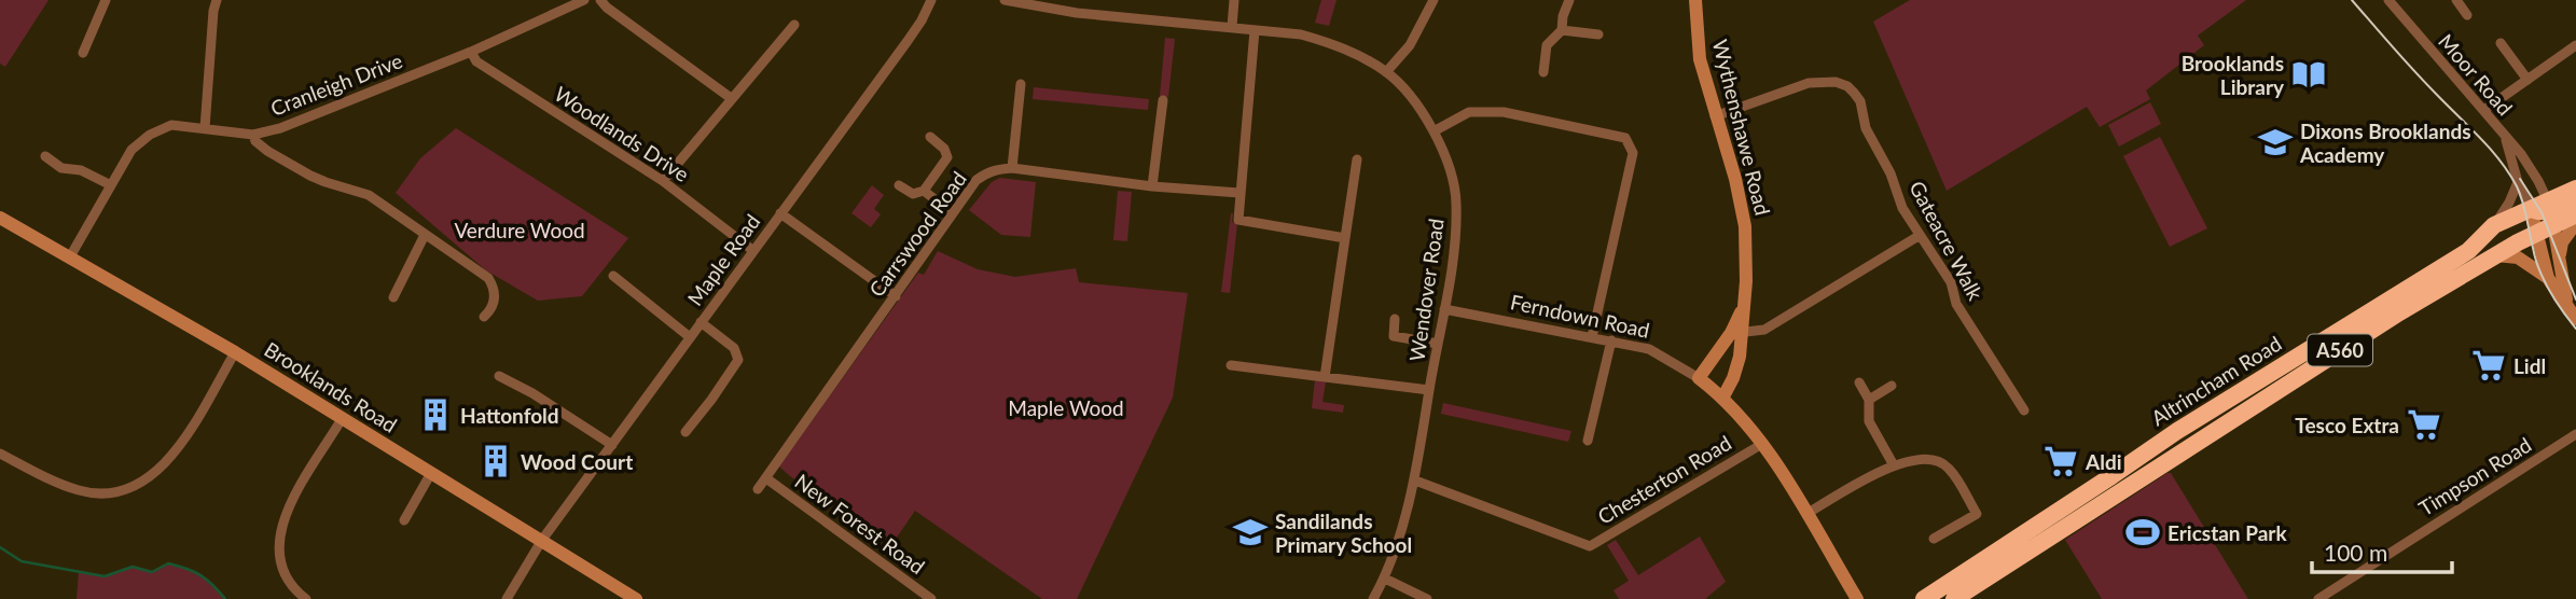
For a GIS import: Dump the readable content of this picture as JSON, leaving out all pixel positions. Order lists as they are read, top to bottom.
{
  "streets": {
    "highway": ["A560", "Altrincham Road"],
    "street": [
      "Moor Road",
      "Cranleigh Drive",
      "Wythenshawe Road",
      "Woodlands Drive",
      "Carrswood Road",
      "Gateacre Walk",
      "Maple Road",
      "Wendover Road",
      "Ferndown Road",
      "Brooklands Road",
      "Timpson Road",
      "Chesterton Road",
      "New Forest Road"
    ]
  },
  "crossings": [
    ["Moor Road", "Altrincham Road"],
    ["Cranleigh Drive", "Woodlands Drive"],
    ["Cranleigh Drive", "Brooklands Road"],
    ["Wythenshawe Road", "Gateacre Walk"],
    ["Wythenshawe Road", "Ferndown Road"],
    ["Woodlands Drive", "Maple Road"],
    ["Carrswood Road", "New Forest Road"],
    ["Maple Road", "Brooklands Road"],
    ["Wendover Road", "Ferndown Road"],
    ["Wendover Road", "Chesterton Road"],
    ["Ferndown Road", "Chesterton Road"]
  ],
  "parks": ["Verdure Wood", "Maple Wood"],
  "places": {
    "library": ["Brooklands Library"],
    "school or university": ["Dixons Brooklands Academy", "Sandilands Primary School"],
    "supermarket": ["Lidl", "Tesco Extra", "Aldi"],
    "building": ["Hattonfold", "Wood Court"],
    "sports": ["Ericstan Park"]
  },
  "scale_bar": "100 m"
}
